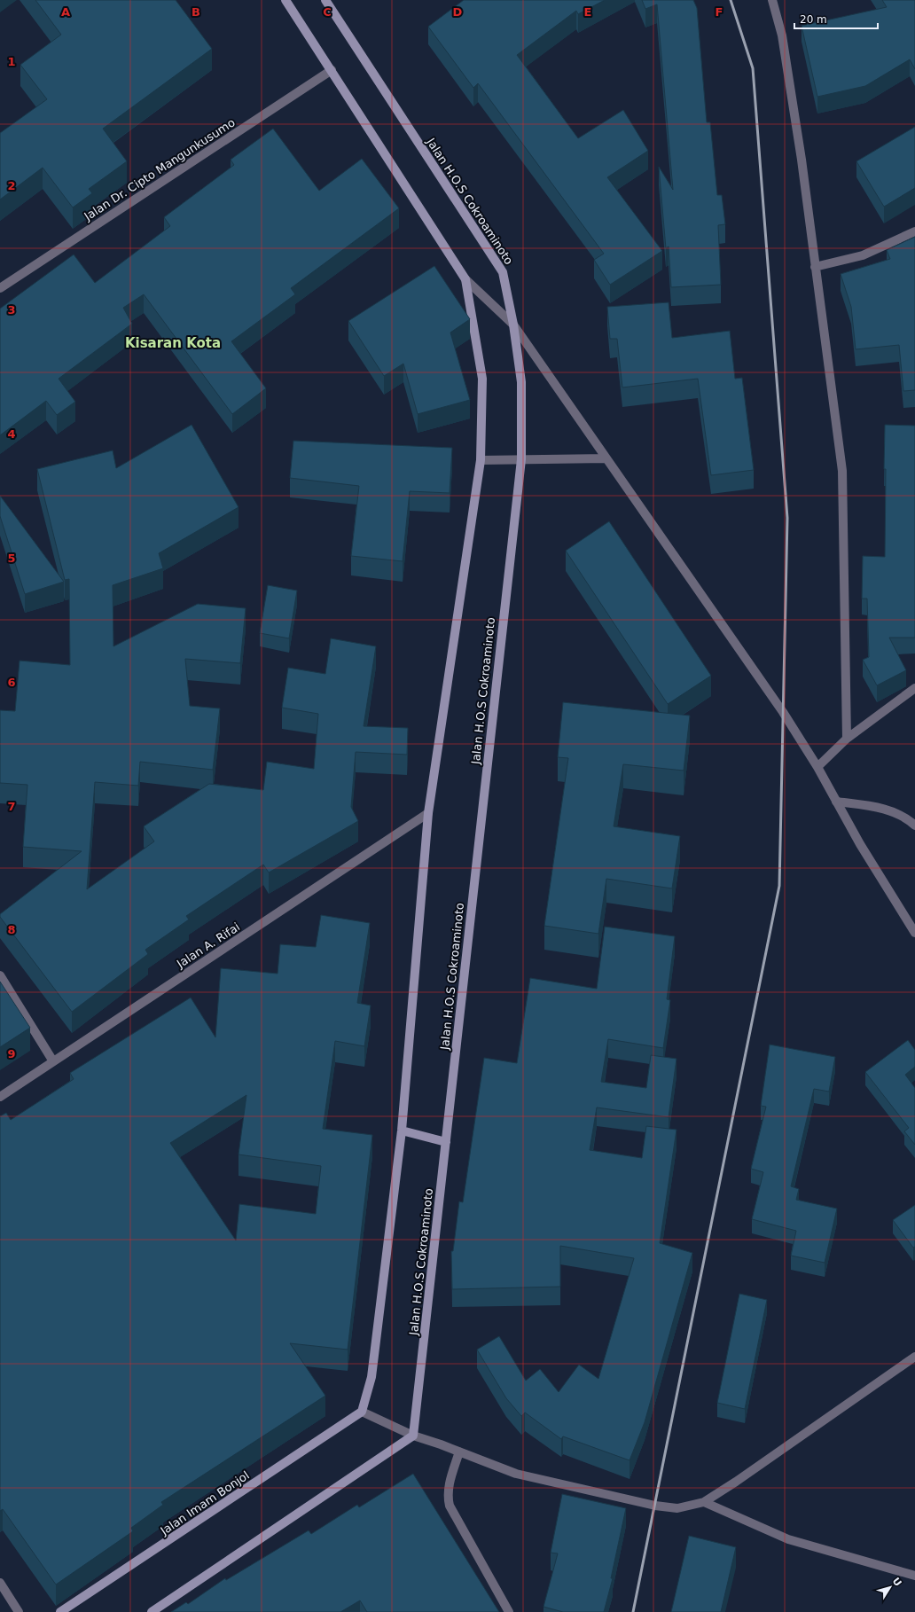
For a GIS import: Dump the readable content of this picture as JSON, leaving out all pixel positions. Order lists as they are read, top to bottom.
{
  "streets": {
    "main road": ["Jalan H.O.S Cokroaminoto", "Jalan Imam Bonjol"],
    "street": ["Jalan Dr. Cipto Mangunkusumo", "Jalan A. Rifai"]
  },
  "districts": ["Kisaran Kota"],
  "scale_bar": "20 m",
  "north": "top right",
  "grid": {
    "columns": [
      "A",
      "B",
      "C",
      "D",
      "E",
      "F"
    ],
    "rows": [
      "1",
      "2",
      "3",
      "4",
      "5",
      "6",
      "7",
      "8",
      "9"
    ]
  }
}
